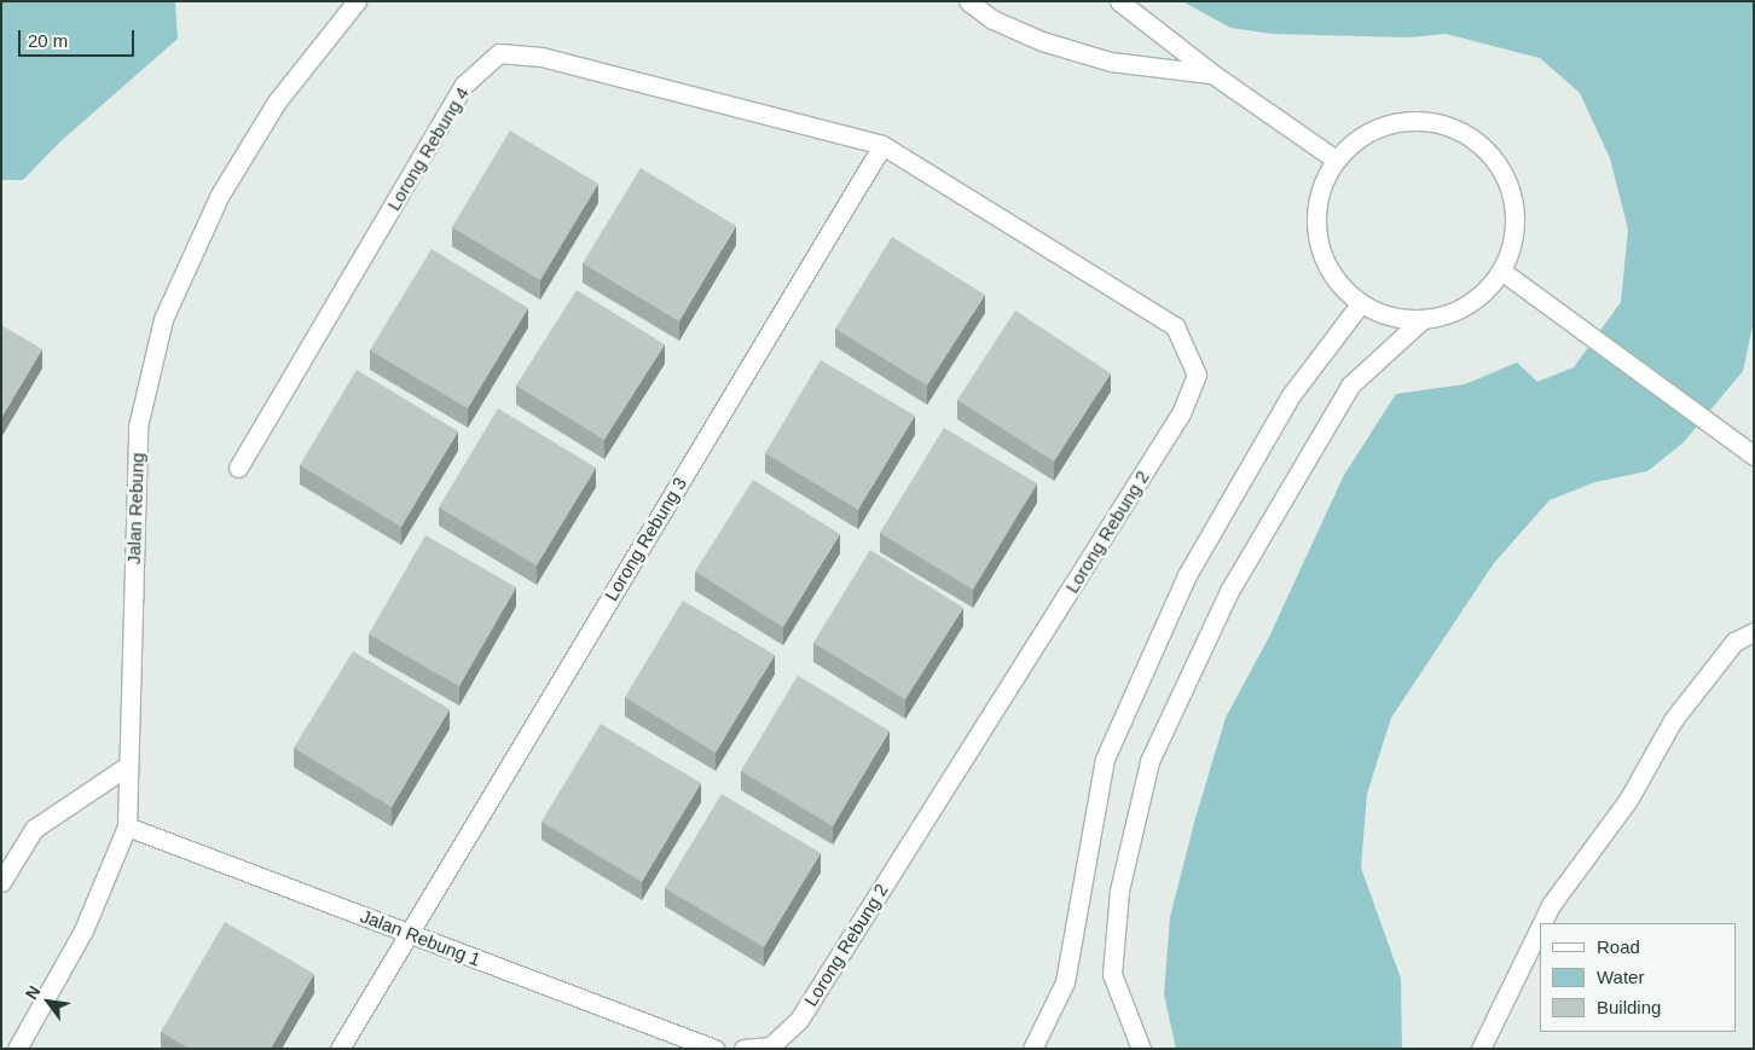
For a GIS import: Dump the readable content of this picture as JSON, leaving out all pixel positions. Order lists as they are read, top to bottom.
{
  "streets": {
    "street": [
      "Lorong Rebung 4",
      "Jalan Rebung",
      "Lorong Rebung 2",
      "Lorong Rebung 3",
      "Jalan Rebung 1"
    ]
  },
  "crossings": [
    ["Lorong Rebung 4", "Lorong Rebung 2"],
    ["Lorong Rebung 4", "Lorong Rebung 3"],
    ["Jalan Rebung", "Jalan Rebung 1"],
    ["Lorong Rebung 2", "Lorong Rebung 3"],
    ["Lorong Rebung 3", "Jalan Rebung 1"]
  ],
  "legend": ["Road", "Water", "Building"],
  "scale_bar": "20 m",
  "north": "top left"
}
